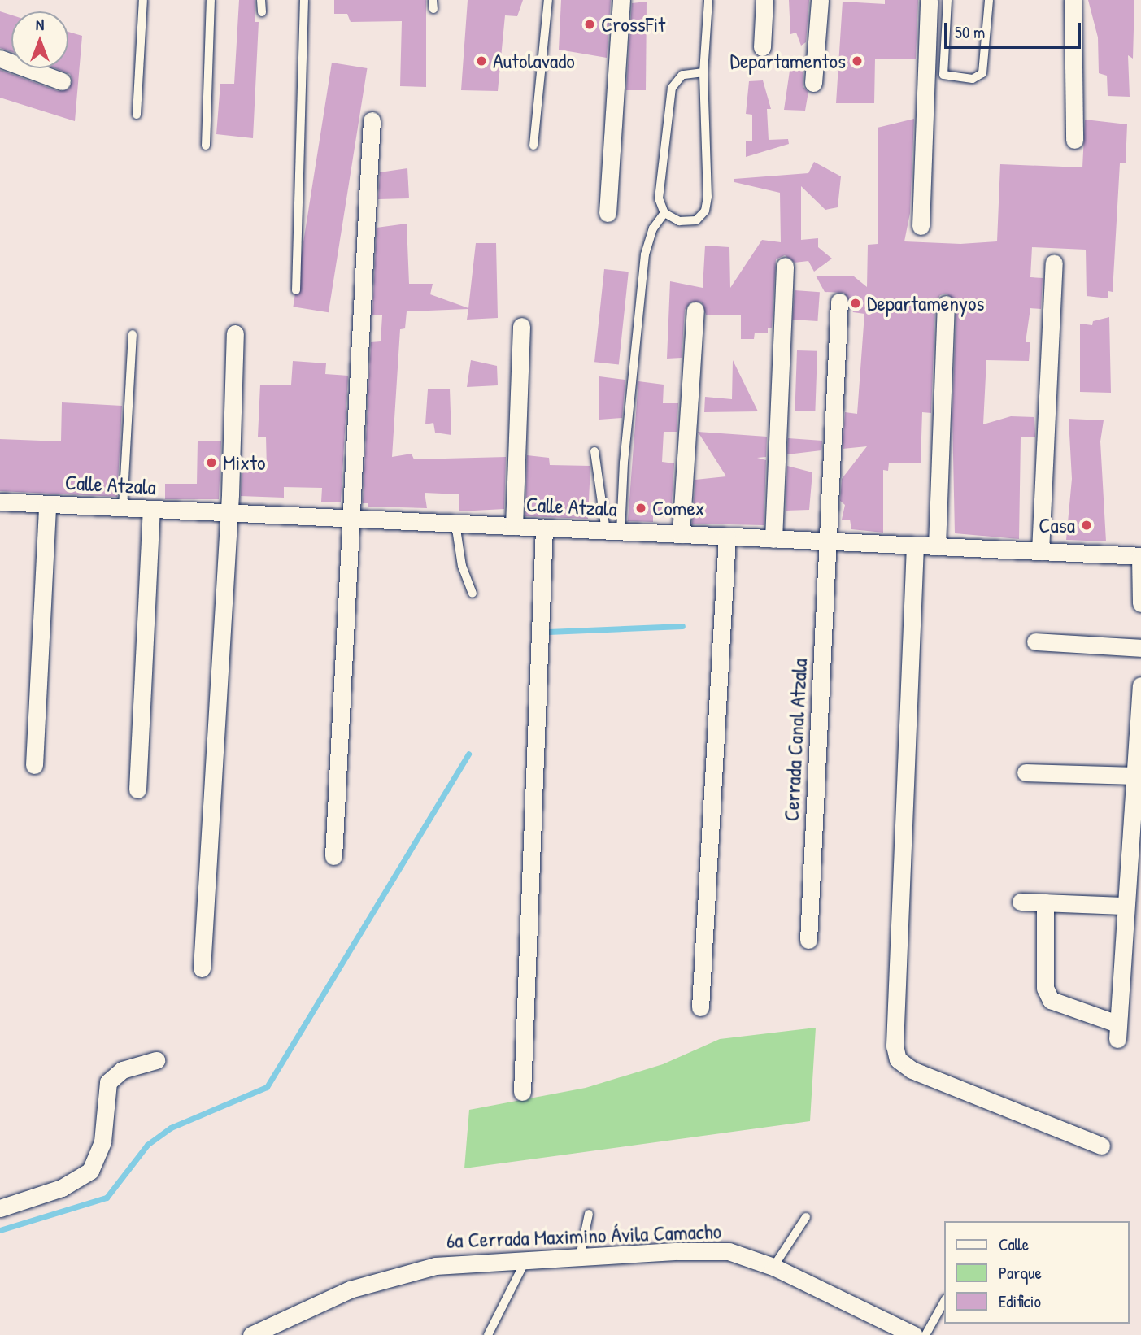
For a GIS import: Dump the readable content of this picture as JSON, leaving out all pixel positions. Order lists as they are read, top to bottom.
{
  "streets": {
    "street": ["Calle Atzala", "Cerrada Canal Atzala", "6a Cerrada Maximino Ávila Camacho"]
  },
  "crossings": [
    ["Calle Atzala", "Cerrada Canal Atzala"]
  ],
  "places": [
    "CrossFit",
    "Autolavado",
    "Departamentos",
    "Departamenyos",
    "Mixto",
    "Comex",
    "Casa"
  ],
  "legend": ["Calle", "Parque", "Edificio"],
  "scale_bar": "50 m",
  "north": "top"
}
